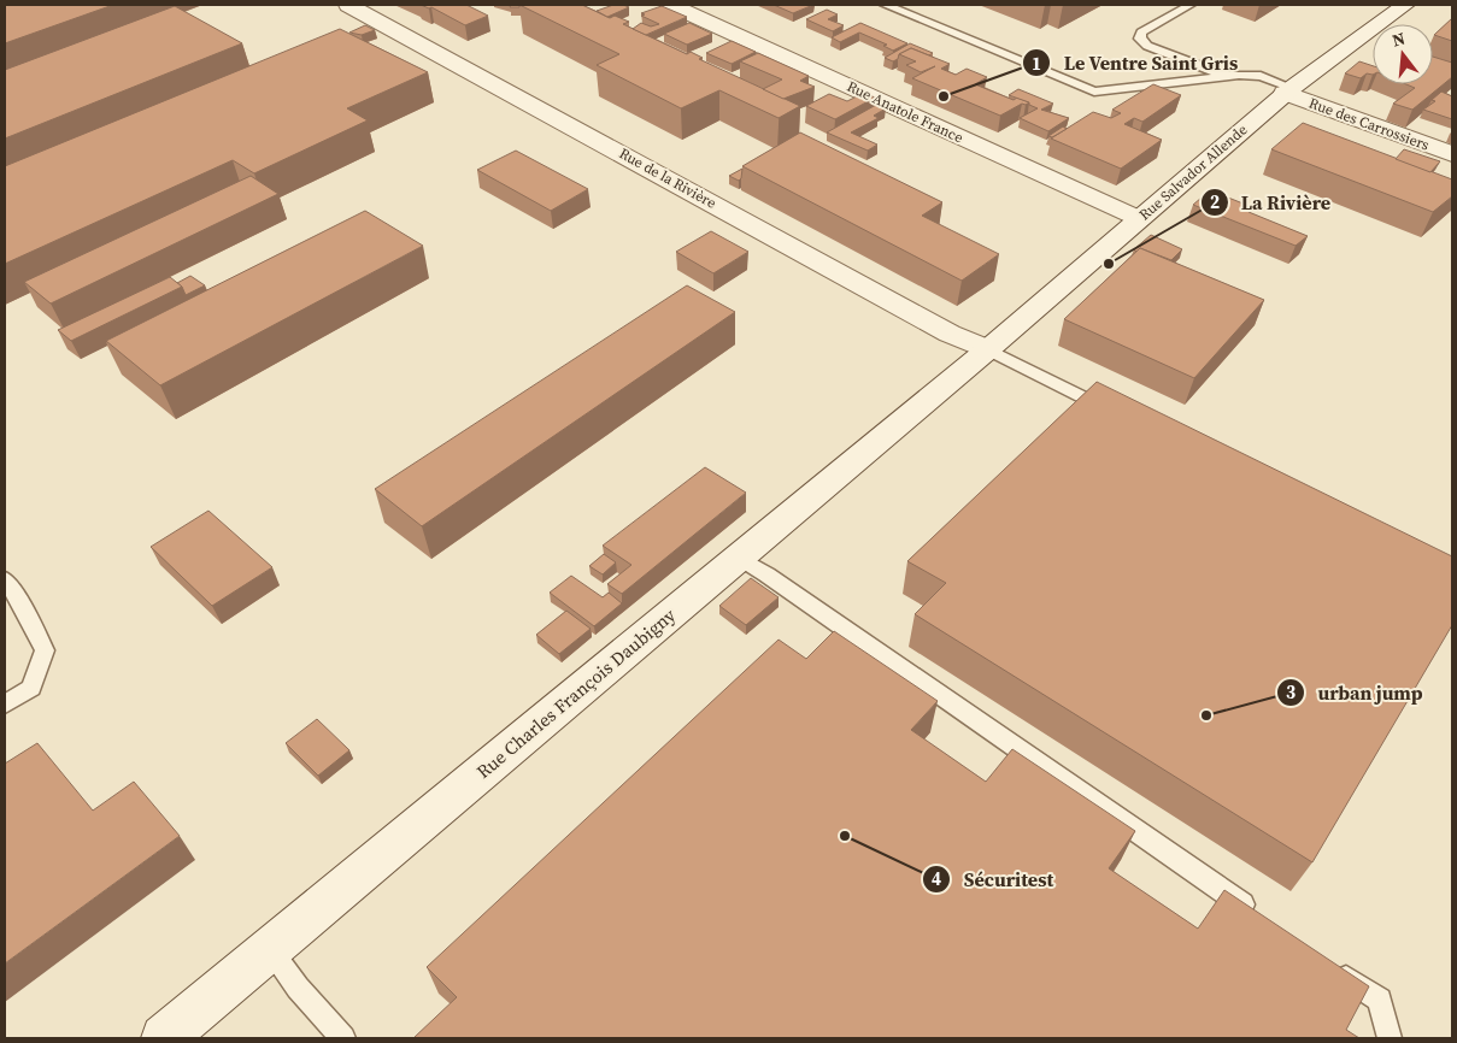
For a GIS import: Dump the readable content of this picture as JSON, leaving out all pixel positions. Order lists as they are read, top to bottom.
{
  "streets": {
    "street": [
      "Rue Anatole France",
      "Rue des Carrossiers",
      "Rue Salvador Allende",
      "Rue de la Rivière",
      "Rue Charles François Daubigny"
    ]
  },
  "crossings": [
    ["Rue Anatole France", "Rue Salvador Allende"],
    ["Rue des Carrossiers", "Rue Salvador Allende"],
    ["Rue Salvador Allende", "Rue de la Rivière"],
    ["Rue Salvador Allende", "Rue Charles François Daubigny"],
    ["Rue de la Rivière", "Rue Charles François Daubigny"]
  ],
  "places": [
    "Le Ventre Saint Gris",
    "La Rivière",
    "urban jump",
    "Sécuritest"
  ],
  "north": "top"
}
